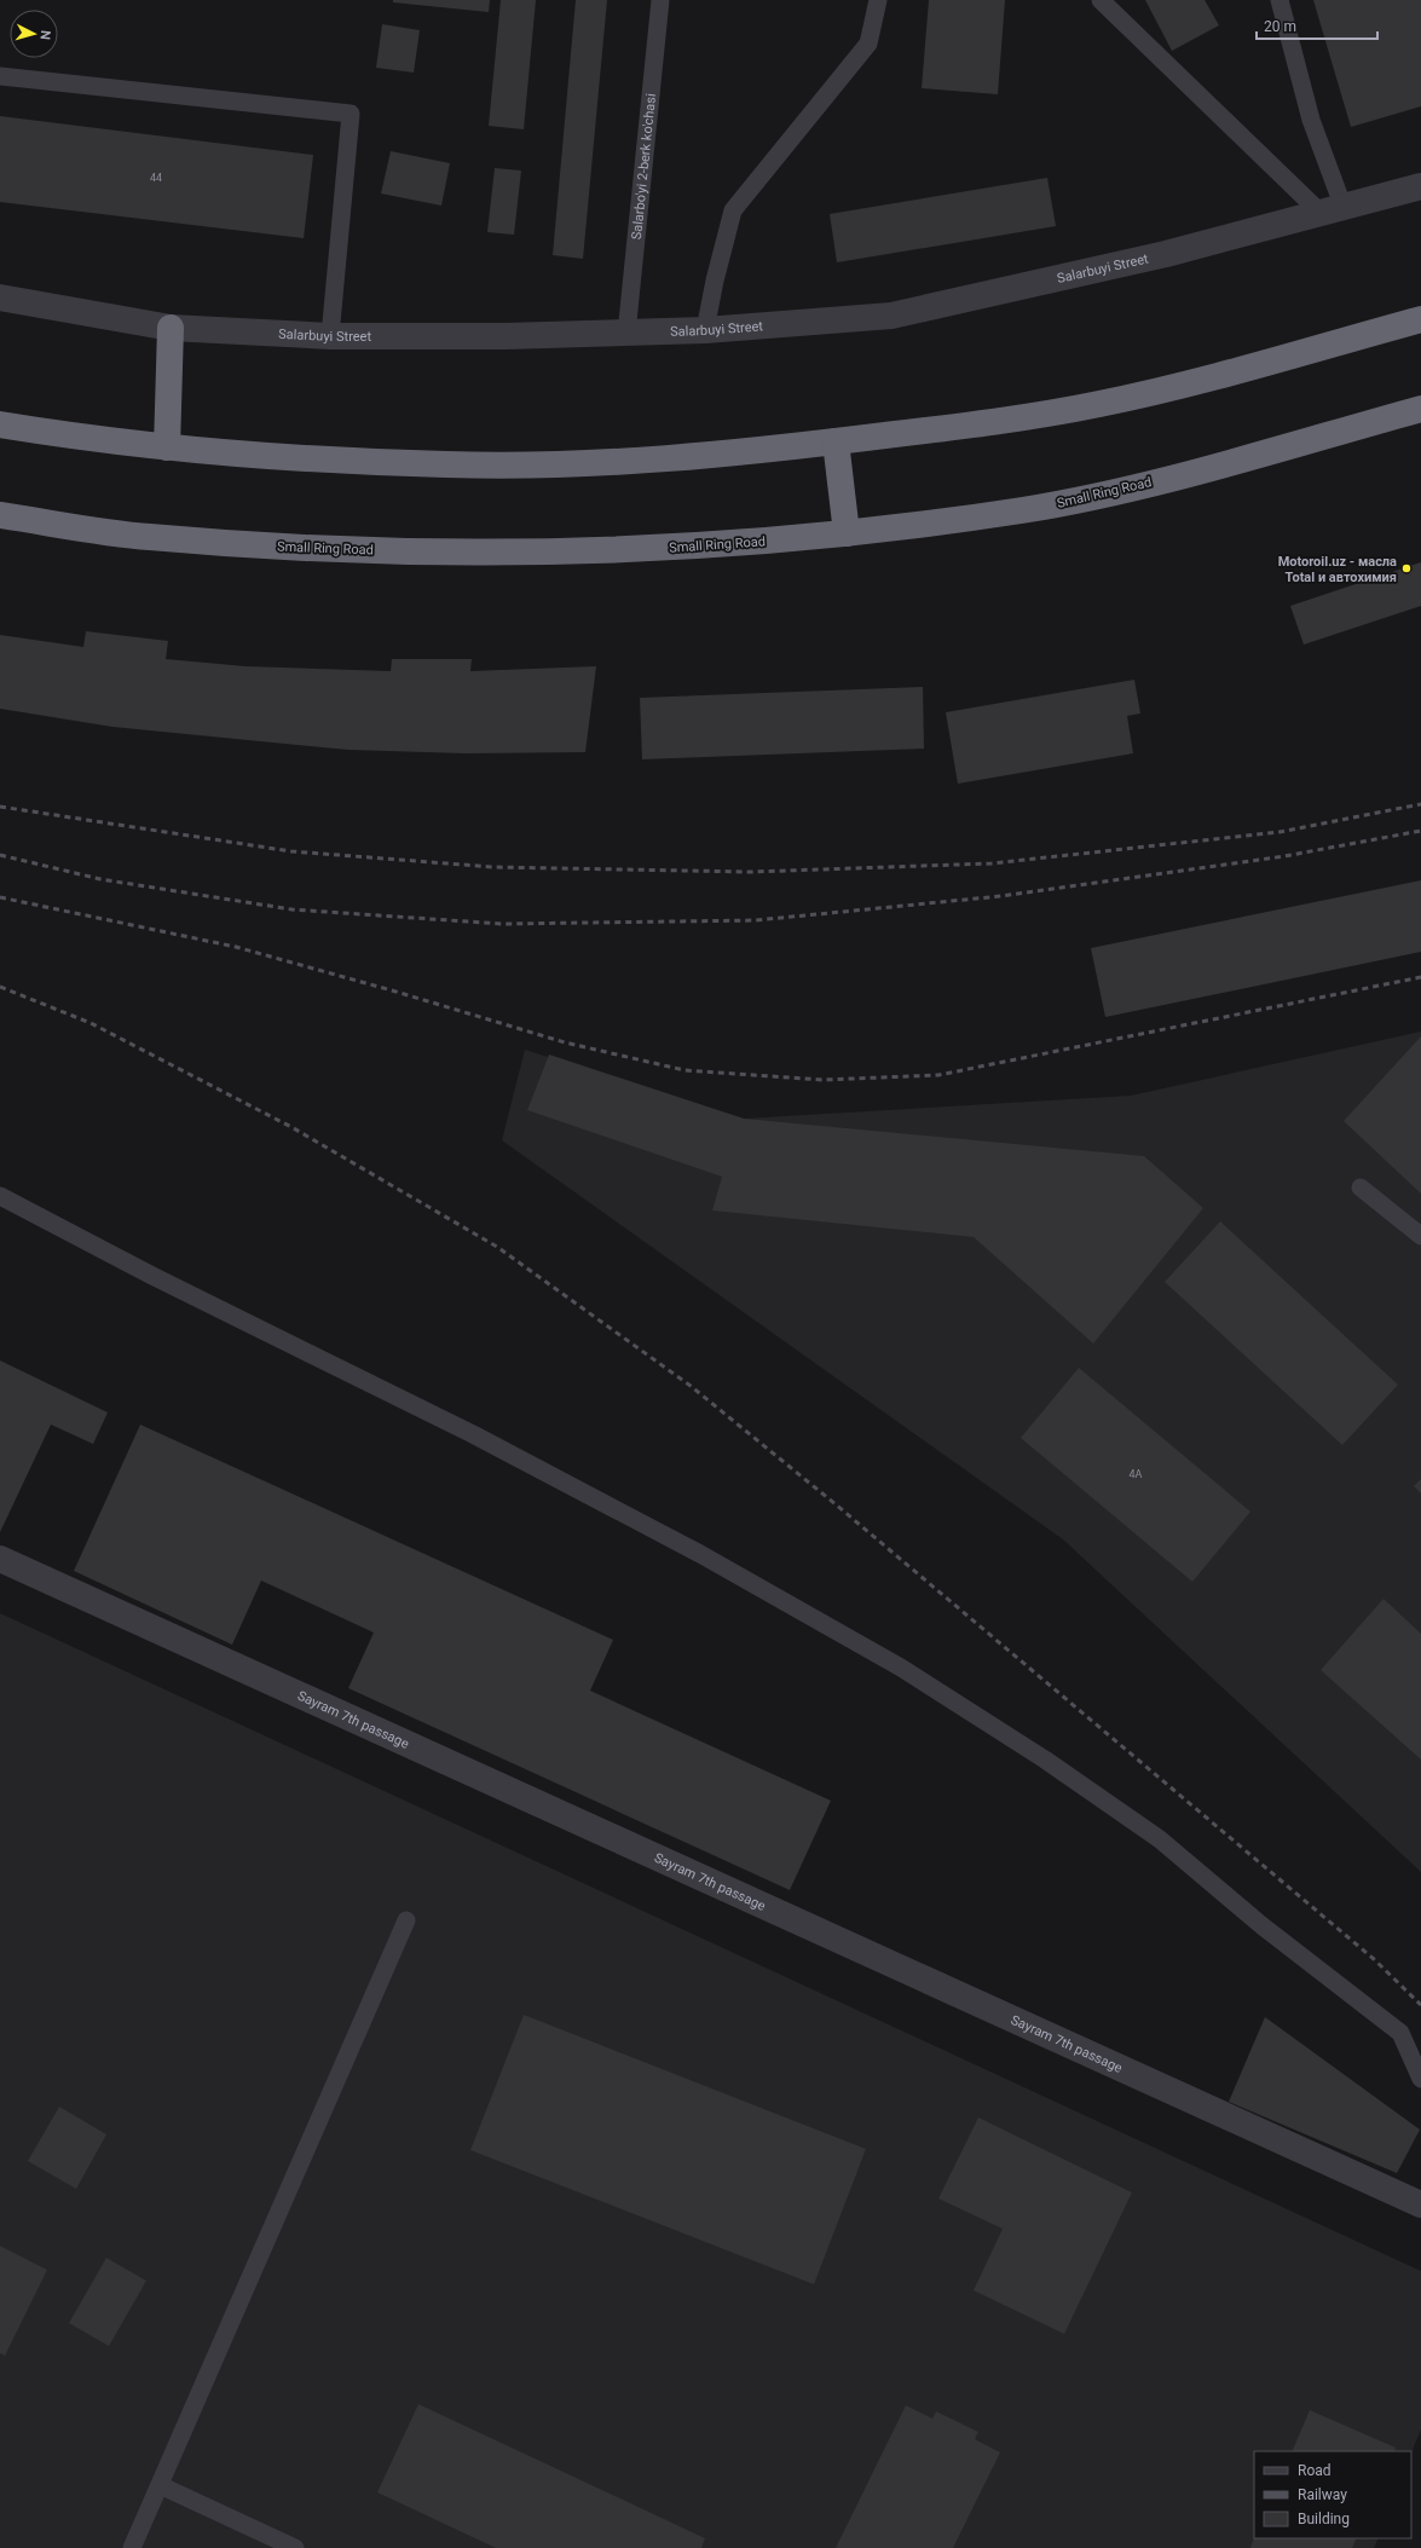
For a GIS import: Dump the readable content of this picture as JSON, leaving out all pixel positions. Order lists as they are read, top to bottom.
{
  "streets": {
    "highway": ["Small Ring Road"],
    "street": ["Salarbuyi Street", "Sayram 7th passage"],
    "lane": ["Salarbo'yi 2-berk ko'chasi"]
  },
  "crossings": [
    ["Salarbo'yi 2-berk ko'chasi", "Salarbuyi Street"]
  ],
  "places": ["Motoroil.uz - масла Total и автохимия"],
  "house_numbers": ["44", "4А"],
  "legend": ["Road", "Railway", "Building"],
  "scale_bar": "20 m",
  "north": "right"
}
